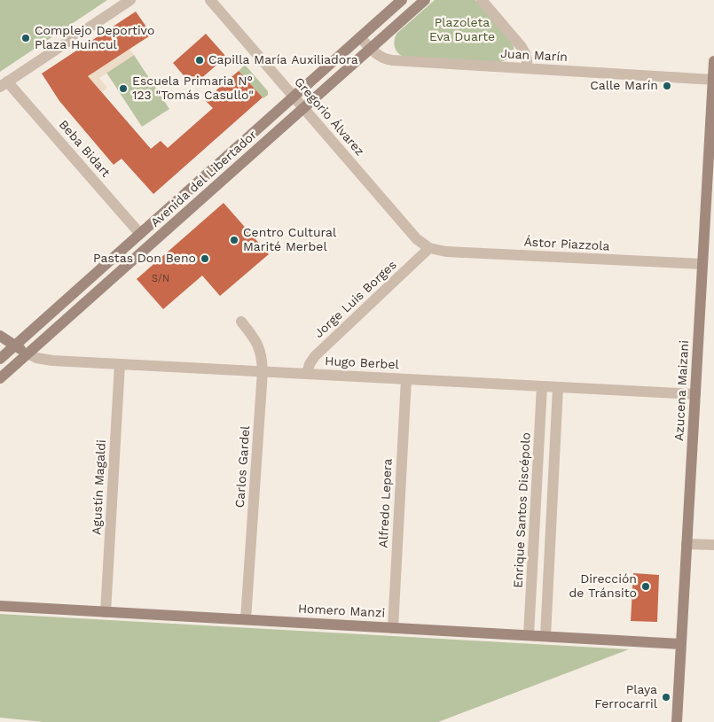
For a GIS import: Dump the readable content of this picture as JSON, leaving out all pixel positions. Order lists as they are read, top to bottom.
{
  "streets": {
    "main road": ["Avenida del Libertador", "Azucena Maizani", "Homero Manzi"],
    "street": [
      "Juan Marín",
      "Gregorio Álvarez",
      "Beba Bidart",
      "Ástor Piazzola",
      "Jorge Luis Borges",
      "Hugo Berbel",
      "Carlos Gardel",
      "Agustín Magaldi",
      "Alfredo Lepera",
      "Enrique Santos Discépolo"
    ]
  },
  "crossings": [
    ["Juan Marín", "Avenida del Libertador"],
    ["Juan Marín", "Azucena Maizani"],
    ["Gregorio Álvarez", "Avenida del Libertador"],
    ["Gregorio Álvarez", "Ástor Piazzola"],
    ["Gregorio Álvarez", "Jorge Luis Borges"],
    ["Beba Bidart", "Avenida del Libertador"],
    ["Avenida del Libertador", "Hugo Berbel"],
    ["Ástor Piazzola", "Jorge Luis Borges"],
    ["Ástor Piazzola", "Azucena Maizani"],
    ["Jorge Luis Borges", "Hugo Berbel"],
    ["Hugo Berbel", "Azucena Maizani"],
    ["Hugo Berbel", "Carlos Gardel"],
    ["Hugo Berbel", "Agustín Magaldi"],
    ["Hugo Berbel", "Alfredo Lepera"],
    ["Hugo Berbel", "Enrique Santos Discépolo"],
    ["Azucena Maizani", "Homero Manzi"],
    ["Carlos Gardel", "Homero Manzi"],
    ["Agustín Magaldi", "Homero Manzi"],
    ["Alfredo Lepera", "Homero Manzi"],
    ["Enrique Santos Discépolo", "Homero Manzi"]
  ],
  "parks": ["Plazoleta Eva Duarte"],
  "places": [
    "Complejo Deportivo Plaza Huincul",
    "Capilla María Auxiliadora",
    "Calle Marín",
    "Escuela Primaria N° 123 \"Tomás Casullo\"",
    "Centro Cultural Marité Merbel",
    "Pastas Don Beno",
    "Dirección de Tránsito",
    "Playa Ferrocarril"
  ],
  "house_numbers": ["S/N"]
}
